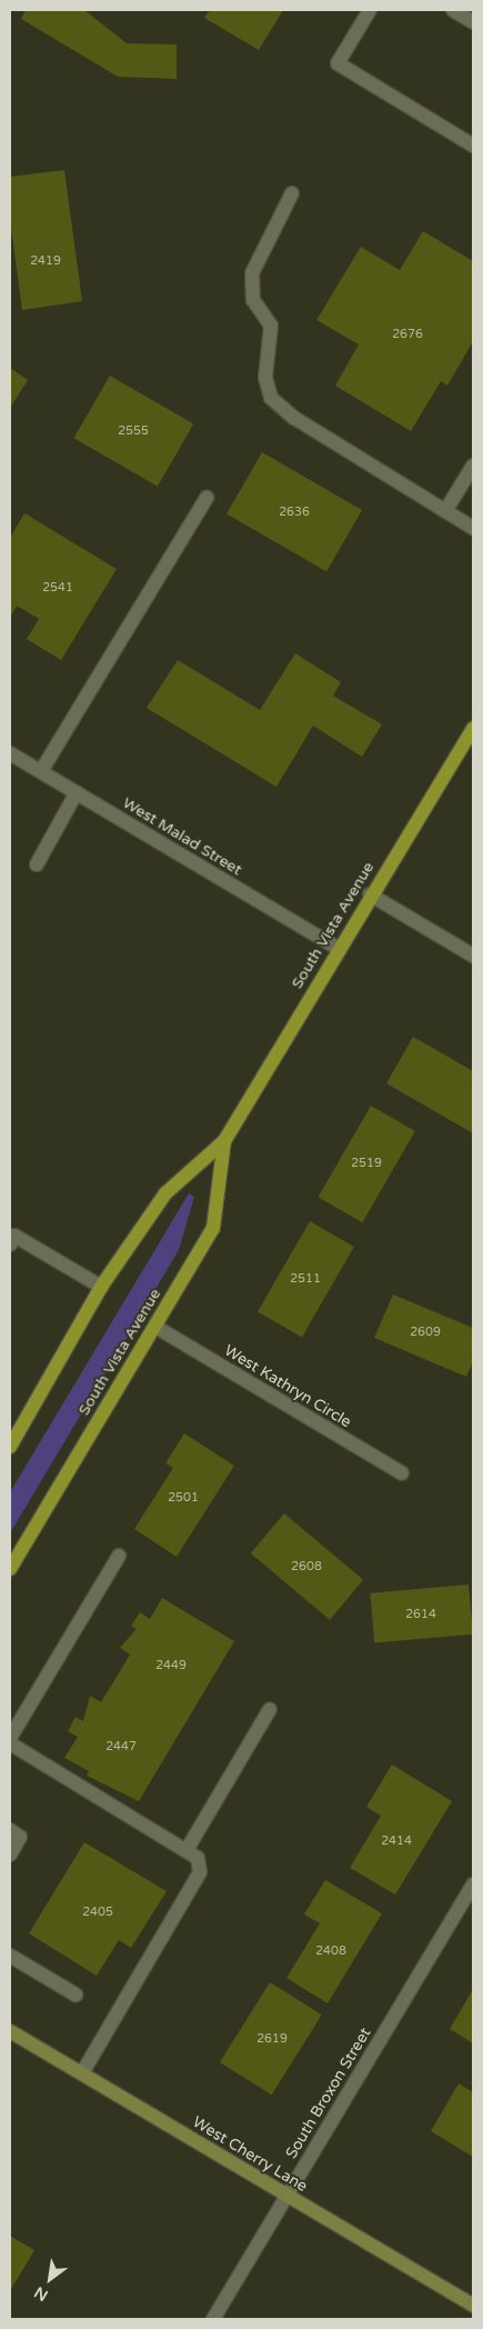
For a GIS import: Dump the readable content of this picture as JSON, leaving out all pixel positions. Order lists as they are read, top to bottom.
{
  "streets": {
    "main road": ["South Vista Avenue"],
    "street": [
      "West Malad Street",
      "West Kathryn Circle",
      "South Broxon Street",
      "West Cherry Lane"
    ]
  },
  "crossings": [
    ["West Malad Street", "South Vista Avenue"],
    ["South Vista Avenue", "West Kathryn Circle"],
    ["South Broxon Street", "West Cherry Lane"]
  ],
  "house_numbers": [
    "2419",
    "2676",
    "2555",
    "2636",
    "2541",
    "2519",
    "2511",
    "2609",
    "2501",
    "2608",
    "2614",
    "2449",
    "2447",
    "2414",
    "2405",
    "2408",
    "2619"
  ],
  "north": "bottom left"
}
